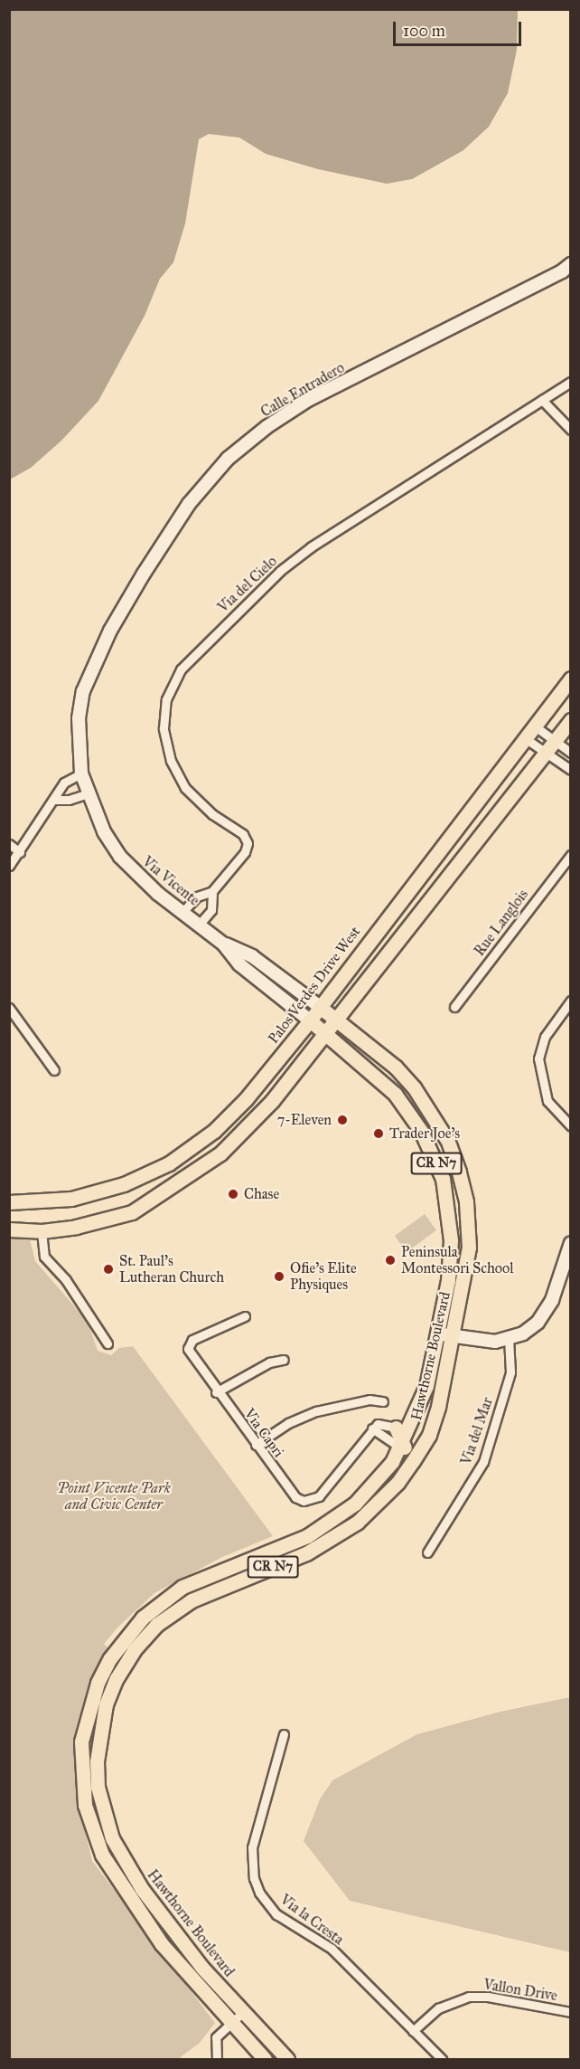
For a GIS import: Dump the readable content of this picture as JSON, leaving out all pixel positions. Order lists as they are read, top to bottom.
{
  "streets": {
    "main road": ["Palos Verdes Drive West", "CR N7", "Hawthorne Boulevard"],
    "street": [
      "Calle Entradero",
      "Via del Cielo",
      "Via Vicente",
      "Rue Langlois",
      "Via del Mar",
      "Via Capri",
      "Via la Cresta",
      "Vallon Drive"
    ]
  },
  "crossings": [
    ["Calle Entradero", "Via Vicente"],
    ["Via del Cielo", "Via Vicente"],
    ["Via Vicente", "Palos Verdes Drive West"],
    ["Via Vicente", "Hawthorne Boulevard"],
    ["Palos Verdes Drive West", "Hawthorne Boulevard"],
    ["Via la Cresta", "Vallon Drive"]
  ],
  "parks": ["Point Vicente Park and Civic Center"],
  "places": [
    "7-Eleven",
    "Trader Joe's",
    "Chase",
    "Peninsula Montessori School",
    "St. Paul's Lutheran Church",
    "Ofie's Elite Physiques"
  ],
  "scale_bar": "100 m"
}
